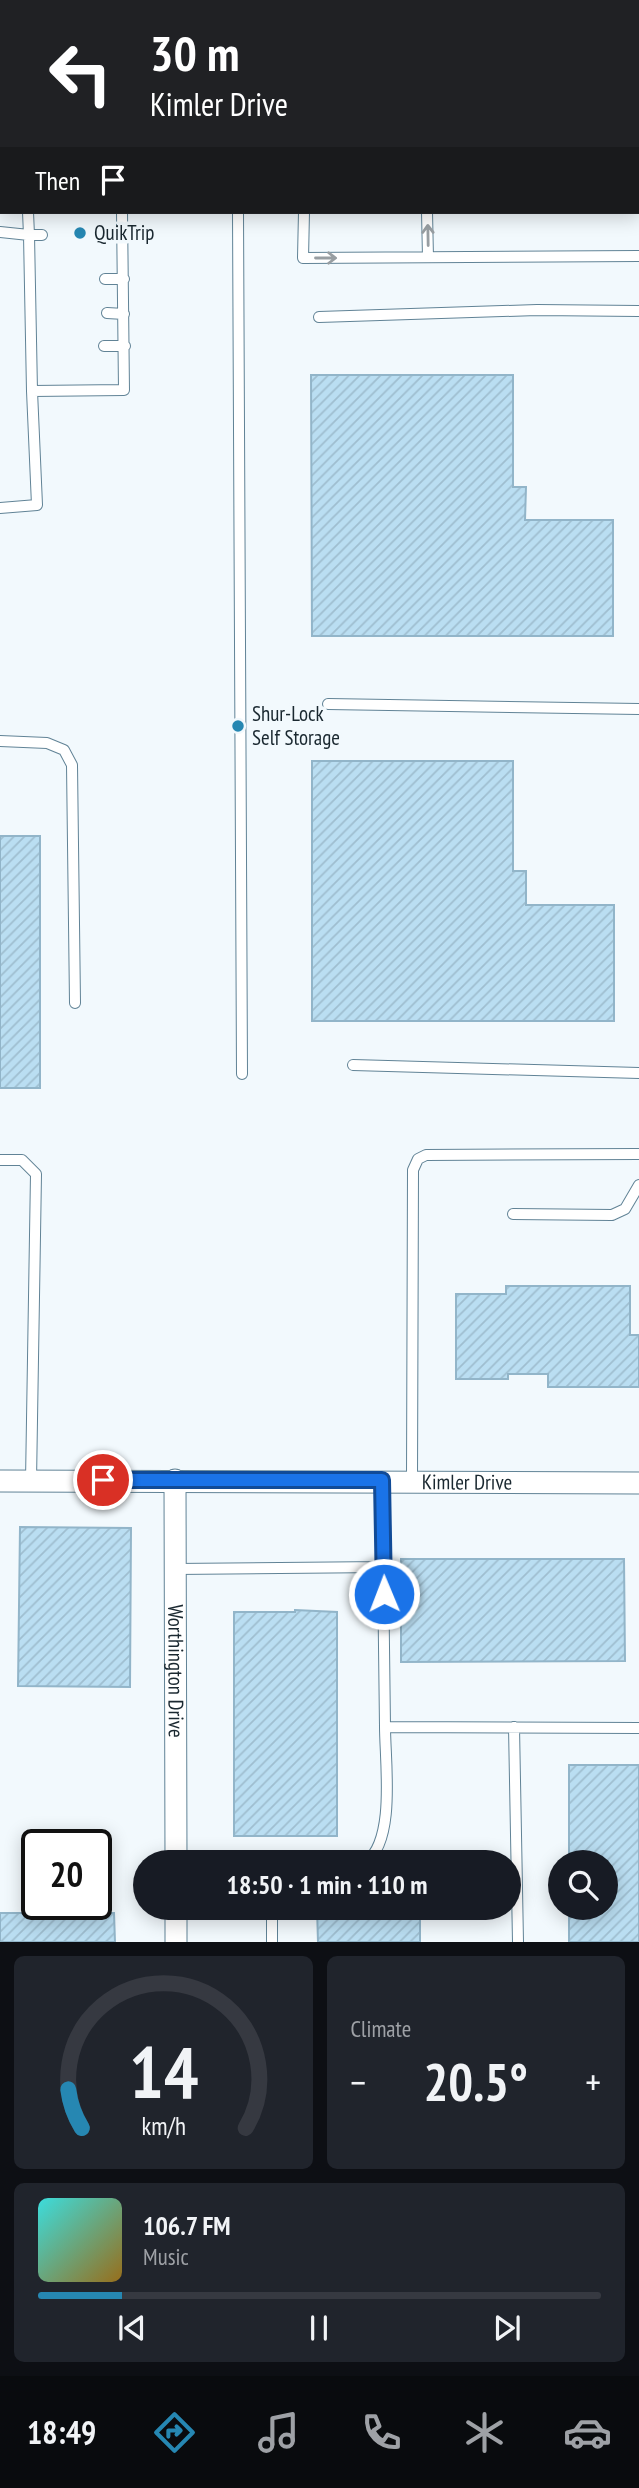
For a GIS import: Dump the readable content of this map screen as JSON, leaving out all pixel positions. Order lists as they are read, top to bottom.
{
  "streets": {
    "street": ["Kimler Drive", "Worthington Drive"]
  },
  "crossings": [
    ["Kimler Drive", "Worthington Drive"]
  ],
  "places": ["QuikTrip", "Shur-Lock Self Storage"],
  "page": {
    "turn": ["30 m", "Kimler Drive"],
    "then": "Then",
    "limit": "20",
    "trip": "18:50 · 1 min · 110 m",
    "tile": "Climate",
    "heat": ["−", "20.5°", "+"],
    "song": ["106.7 FM", "Music"],
    "tabs": "18:49",
    "gauge": ["14", "km/h"]
  }
}
